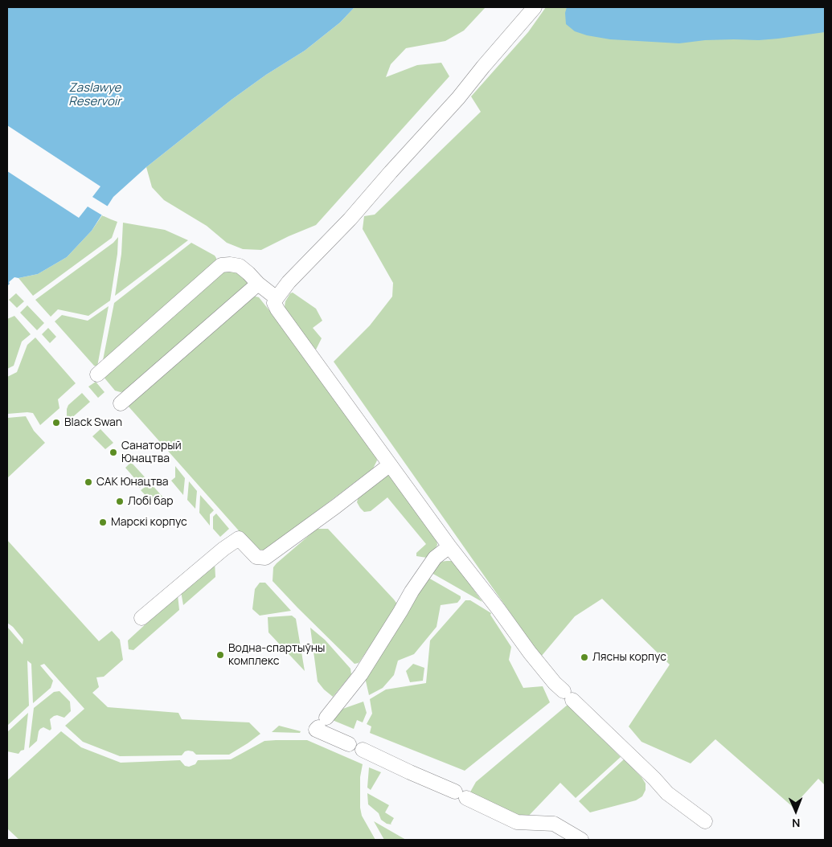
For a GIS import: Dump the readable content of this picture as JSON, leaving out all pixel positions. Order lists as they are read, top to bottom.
{
  "water": ["Zaslawye Reservoir"],
  "places": [
    "Black Swan",
    "Санаторый Юнацтва",
    "САК Юнацтва",
    "Лобі бар",
    "Марскі корпус",
    "Водна-спартыўны комплекс",
    "Лясны корпус"
  ],
  "north": "bottom"
}
